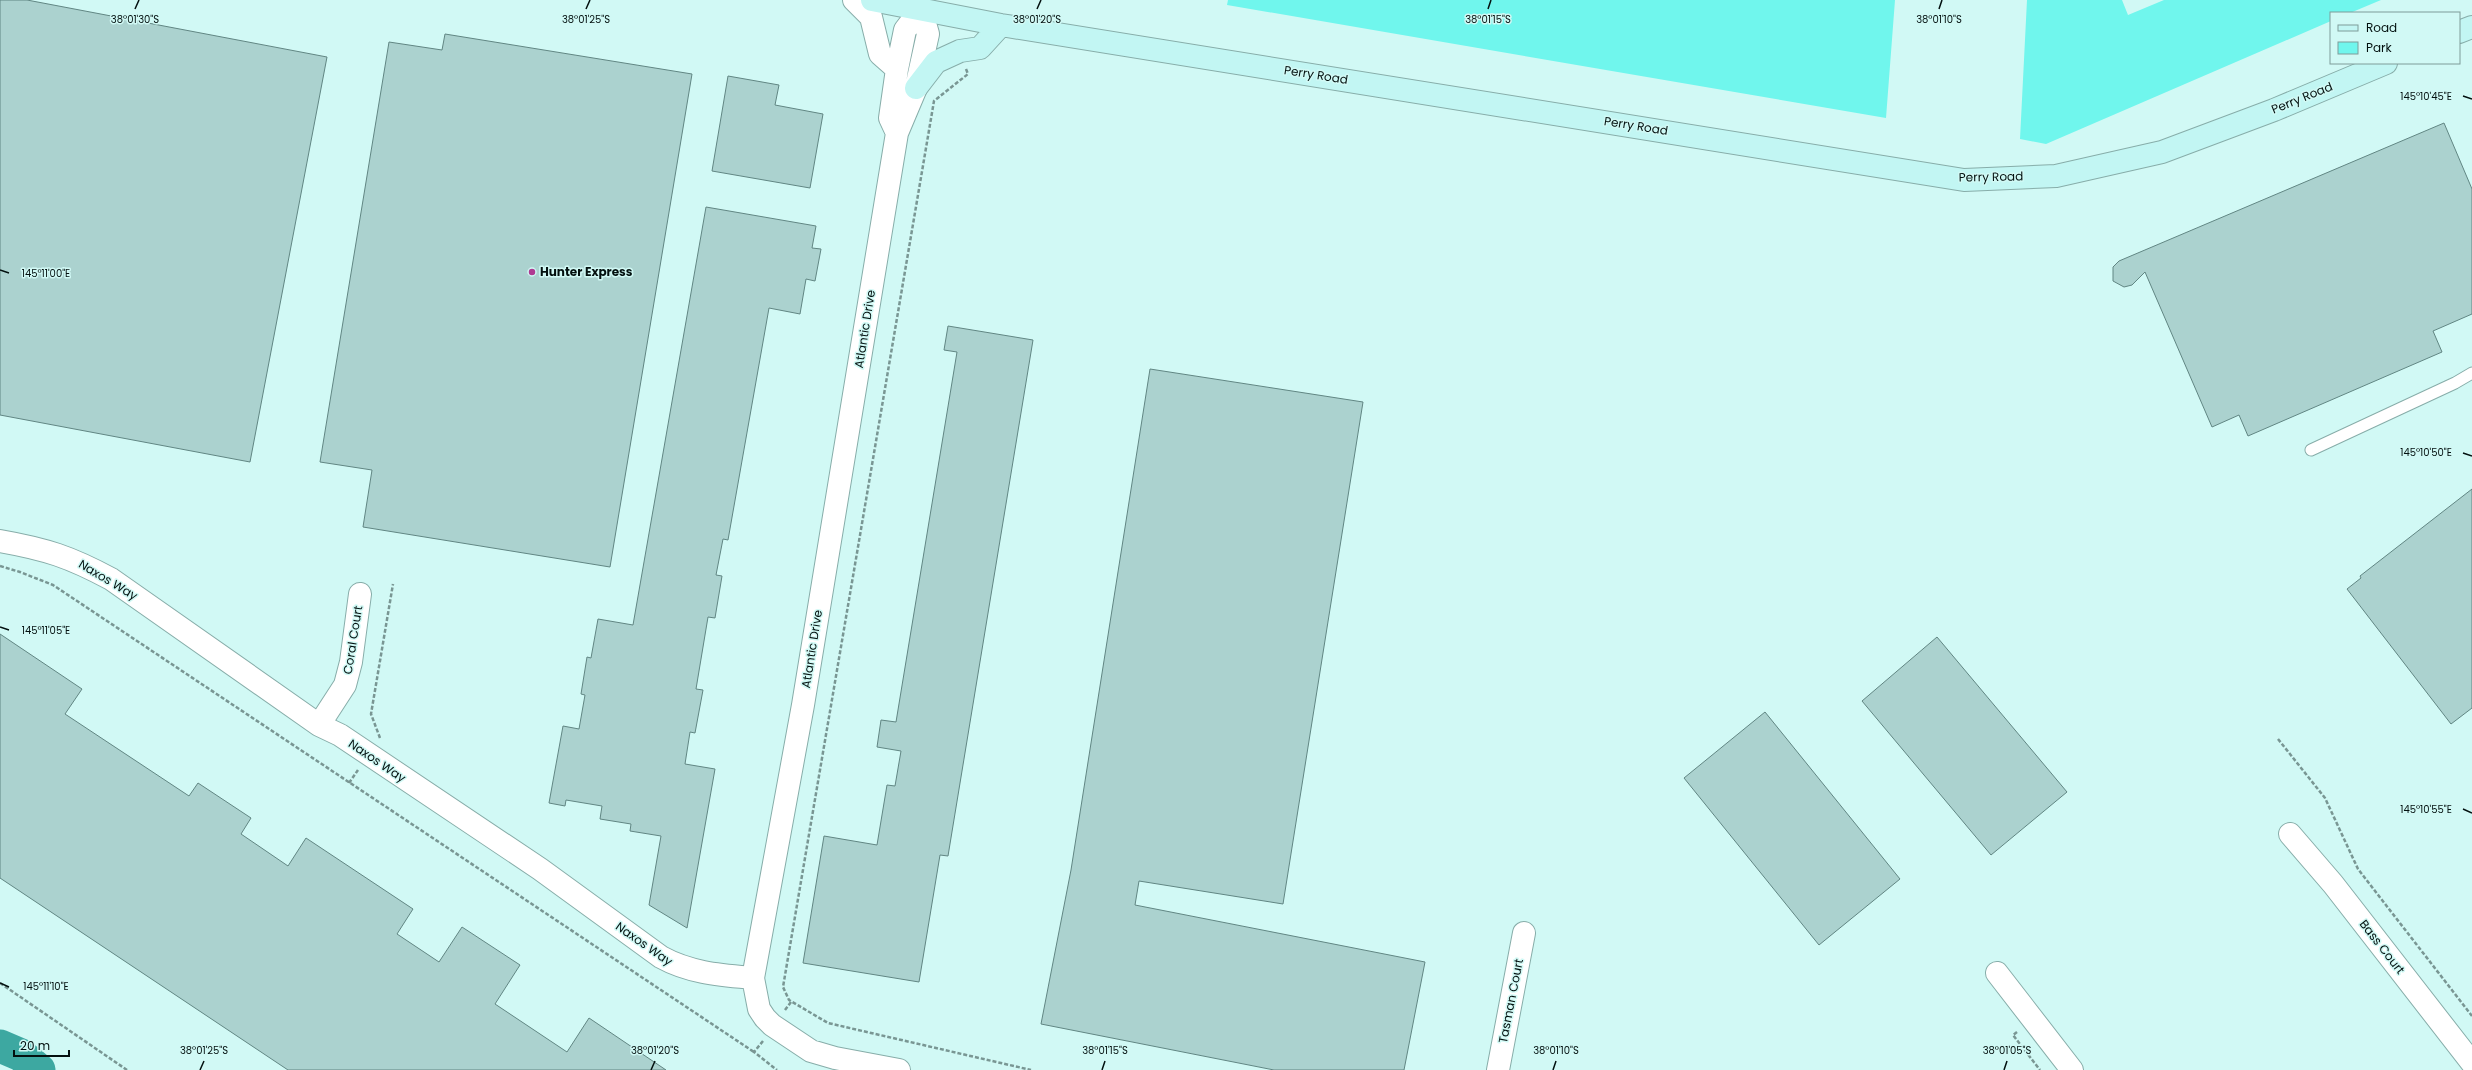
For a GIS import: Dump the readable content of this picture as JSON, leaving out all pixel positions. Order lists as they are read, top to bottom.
{
  "streets": {
    "main road": ["Perry Road"],
    "street": [
      "Atlantic Drive",
      "Naxos Way",
      "Coral Court",
      "Bass Court",
      "Tasman Court"
    ]
  },
  "crossings": [
    ["Perry Road", "Atlantic Drive"],
    ["Atlantic Drive", "Naxos Way"],
    ["Naxos Way", "Coral Court"]
  ],
  "places": ["Hunter Express"],
  "legend": ["Road", "Park"],
  "scale_bar": "20 m",
  "coordinates": [
    "38°01'30\"S",
    "38°01'25\"S",
    "38°01'20\"S",
    "38°01'15\"S",
    "38°01'10\"S",
    "145°10'45\"E",
    "145°11'00\"E",
    "145°10'50\"E",
    "145°11'05\"E",
    "145°10'55\"E",
    "145°11'10\"E",
    "38°01'05\"S"
  ]
}
